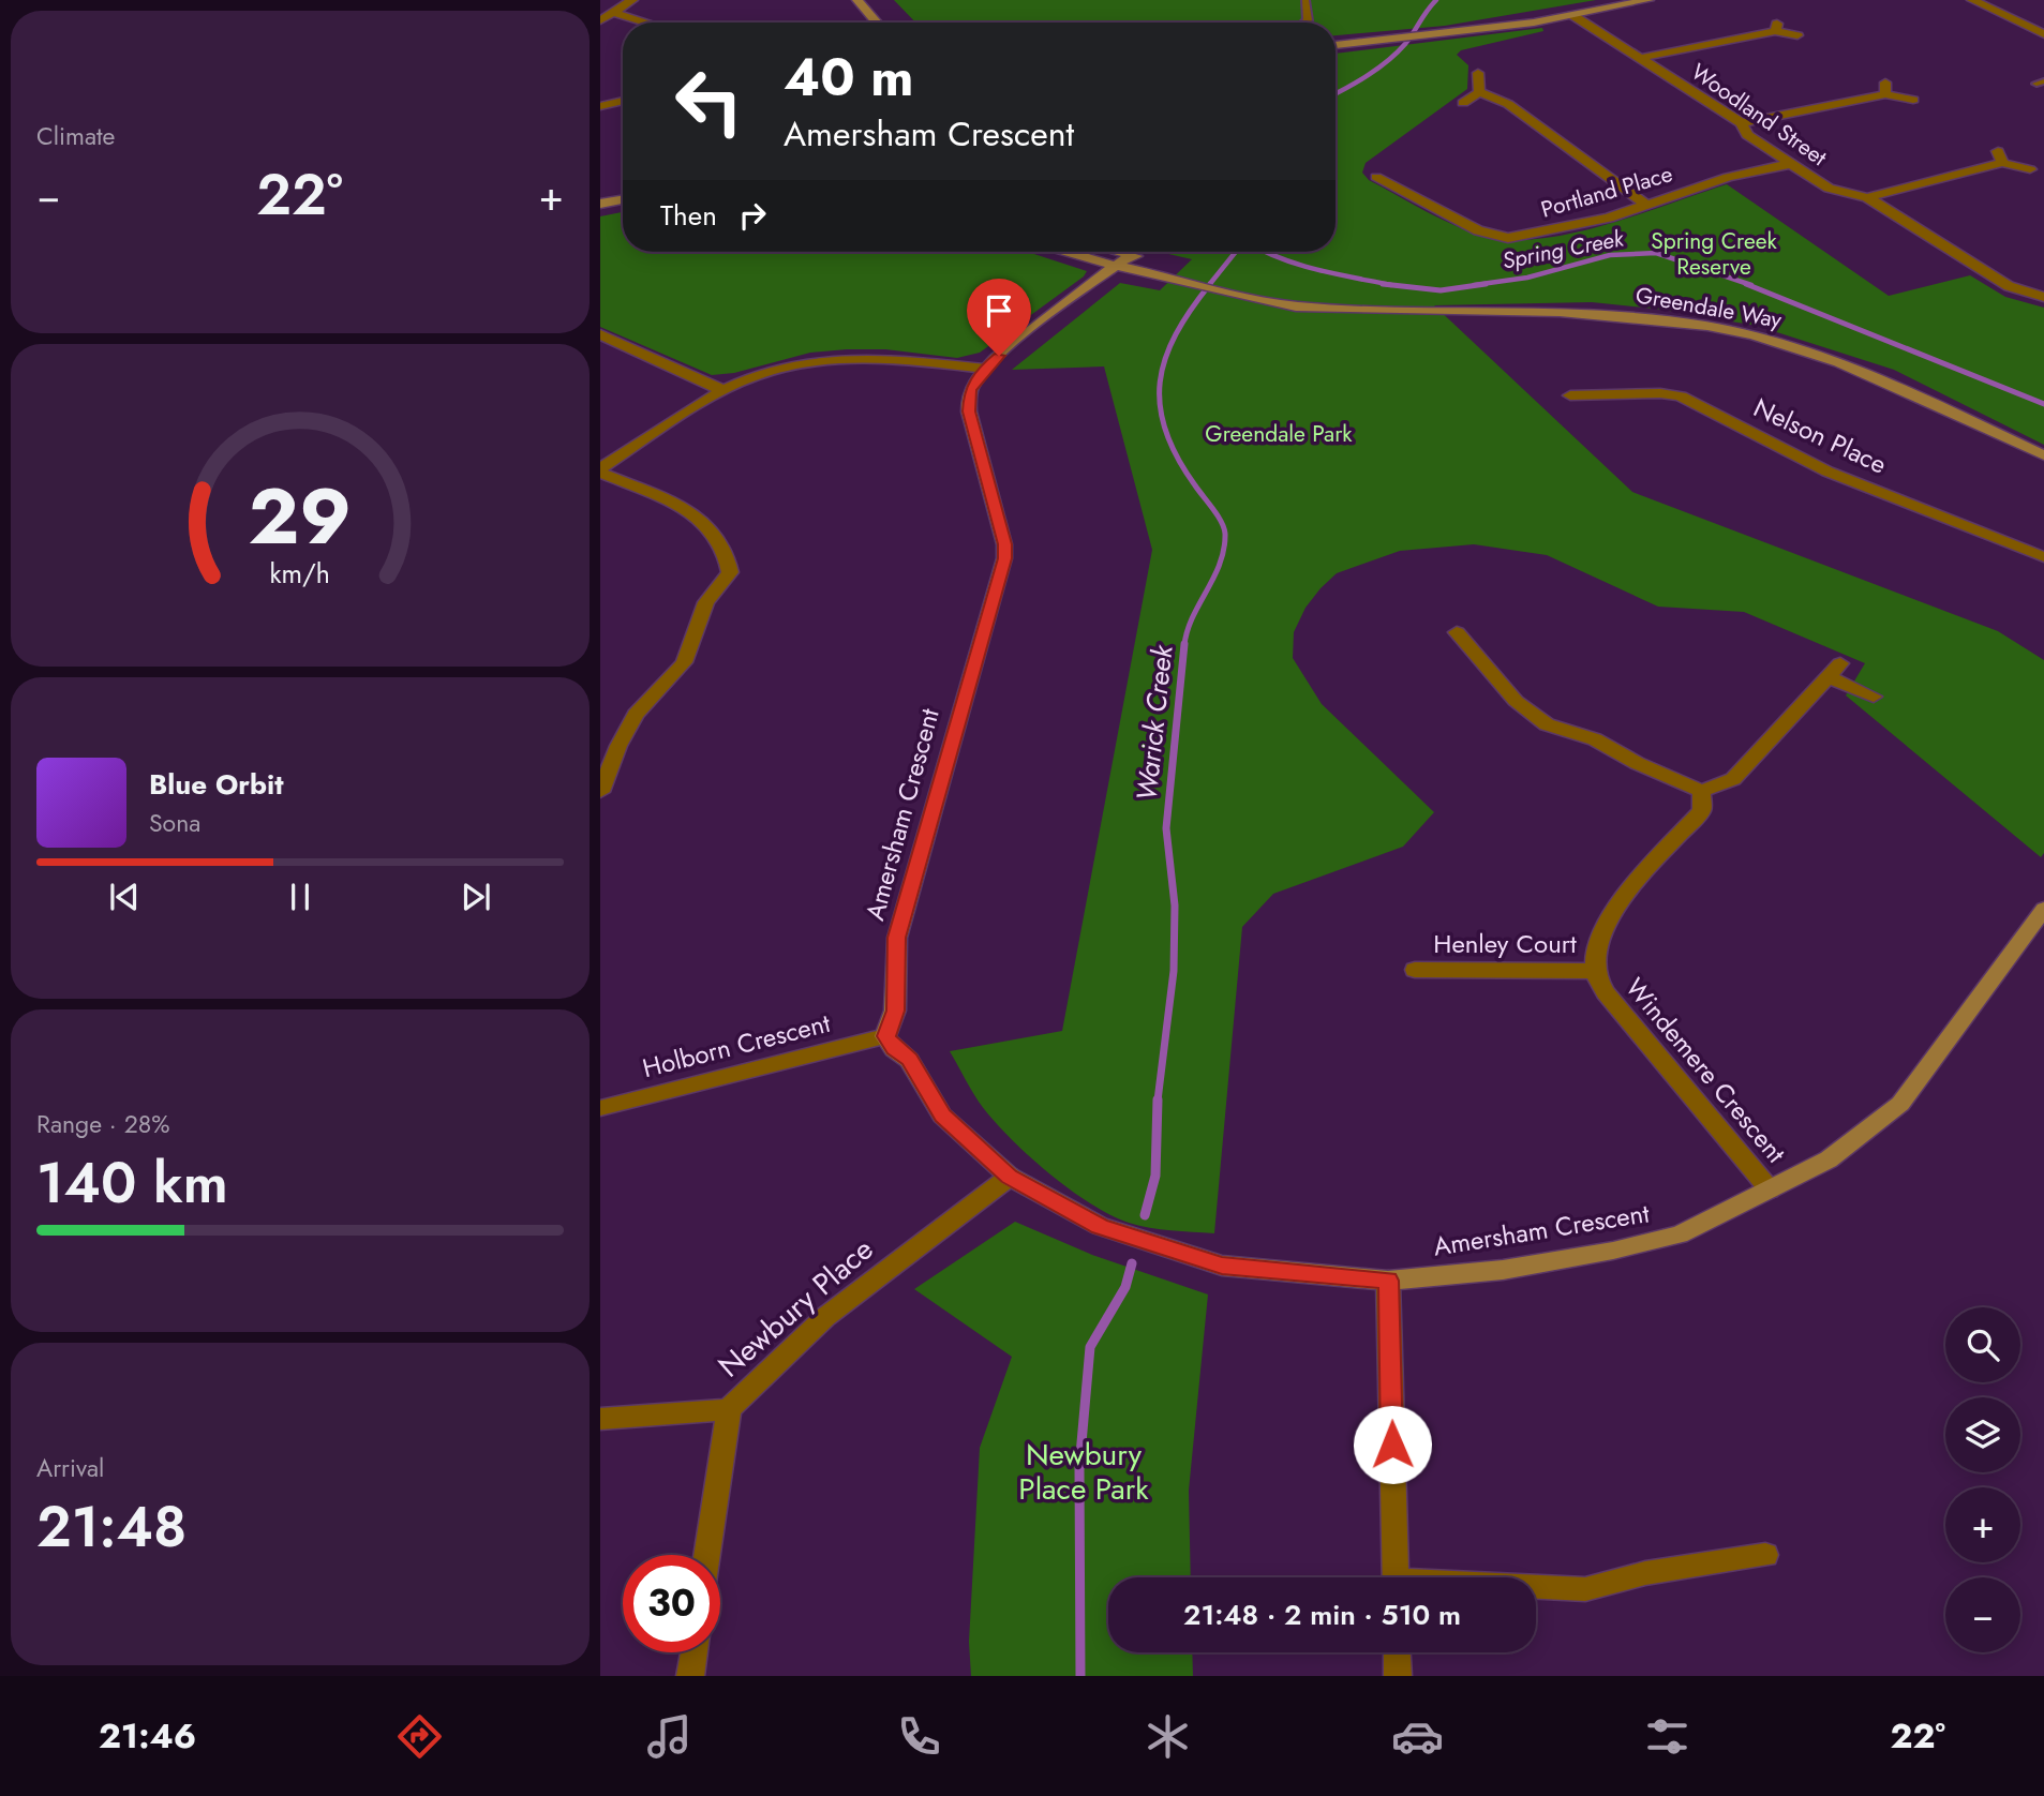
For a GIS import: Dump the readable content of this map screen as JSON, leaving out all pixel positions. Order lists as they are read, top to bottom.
{
  "streets": {
    "street": [
      "Woodland Street",
      "Portland Place",
      "Greendale Way",
      "Nelson Place",
      "Amersham Crescent",
      "Henley Court",
      "Holborn Crescent",
      "Windemere Crescent",
      "Newbury Place"
    ]
  },
  "crossings": [
    ["Woodland Street", "Portland Place"],
    ["Greendale Way", "Amersham Crescent"],
    ["Amersham Crescent", "Holborn Crescent"],
    ["Amersham Crescent", "Windemere Crescent"],
    ["Amersham Crescent", "Newbury Place"],
    ["Henley Court", "Windemere Crescent"]
  ],
  "water": ["Spring Creek", "Warick Creek"],
  "parks": ["Spring Creek Reserve", "Greendale Park", "Newbury Place Park"],
  "page": {
    "tile": [
      "Climate",
      ["Range · 28%", "140 km"],
      ["Arrival", "21:48"]
    ],
    "turn": ["40 m", "Amersham Crescent"],
    "heat": ["−", "22°", "+"],
    "then": "Then",
    "song": ["Blue Orbit", "Sona"],
    "map_buttons": ["+", "−"],
    "limit": "30",
    "trip": "21:48 · 2 min · 510 m",
    "tabs": ["21:46", "22°"],
    "gauge": ["29", "km/h"]
  }
}
